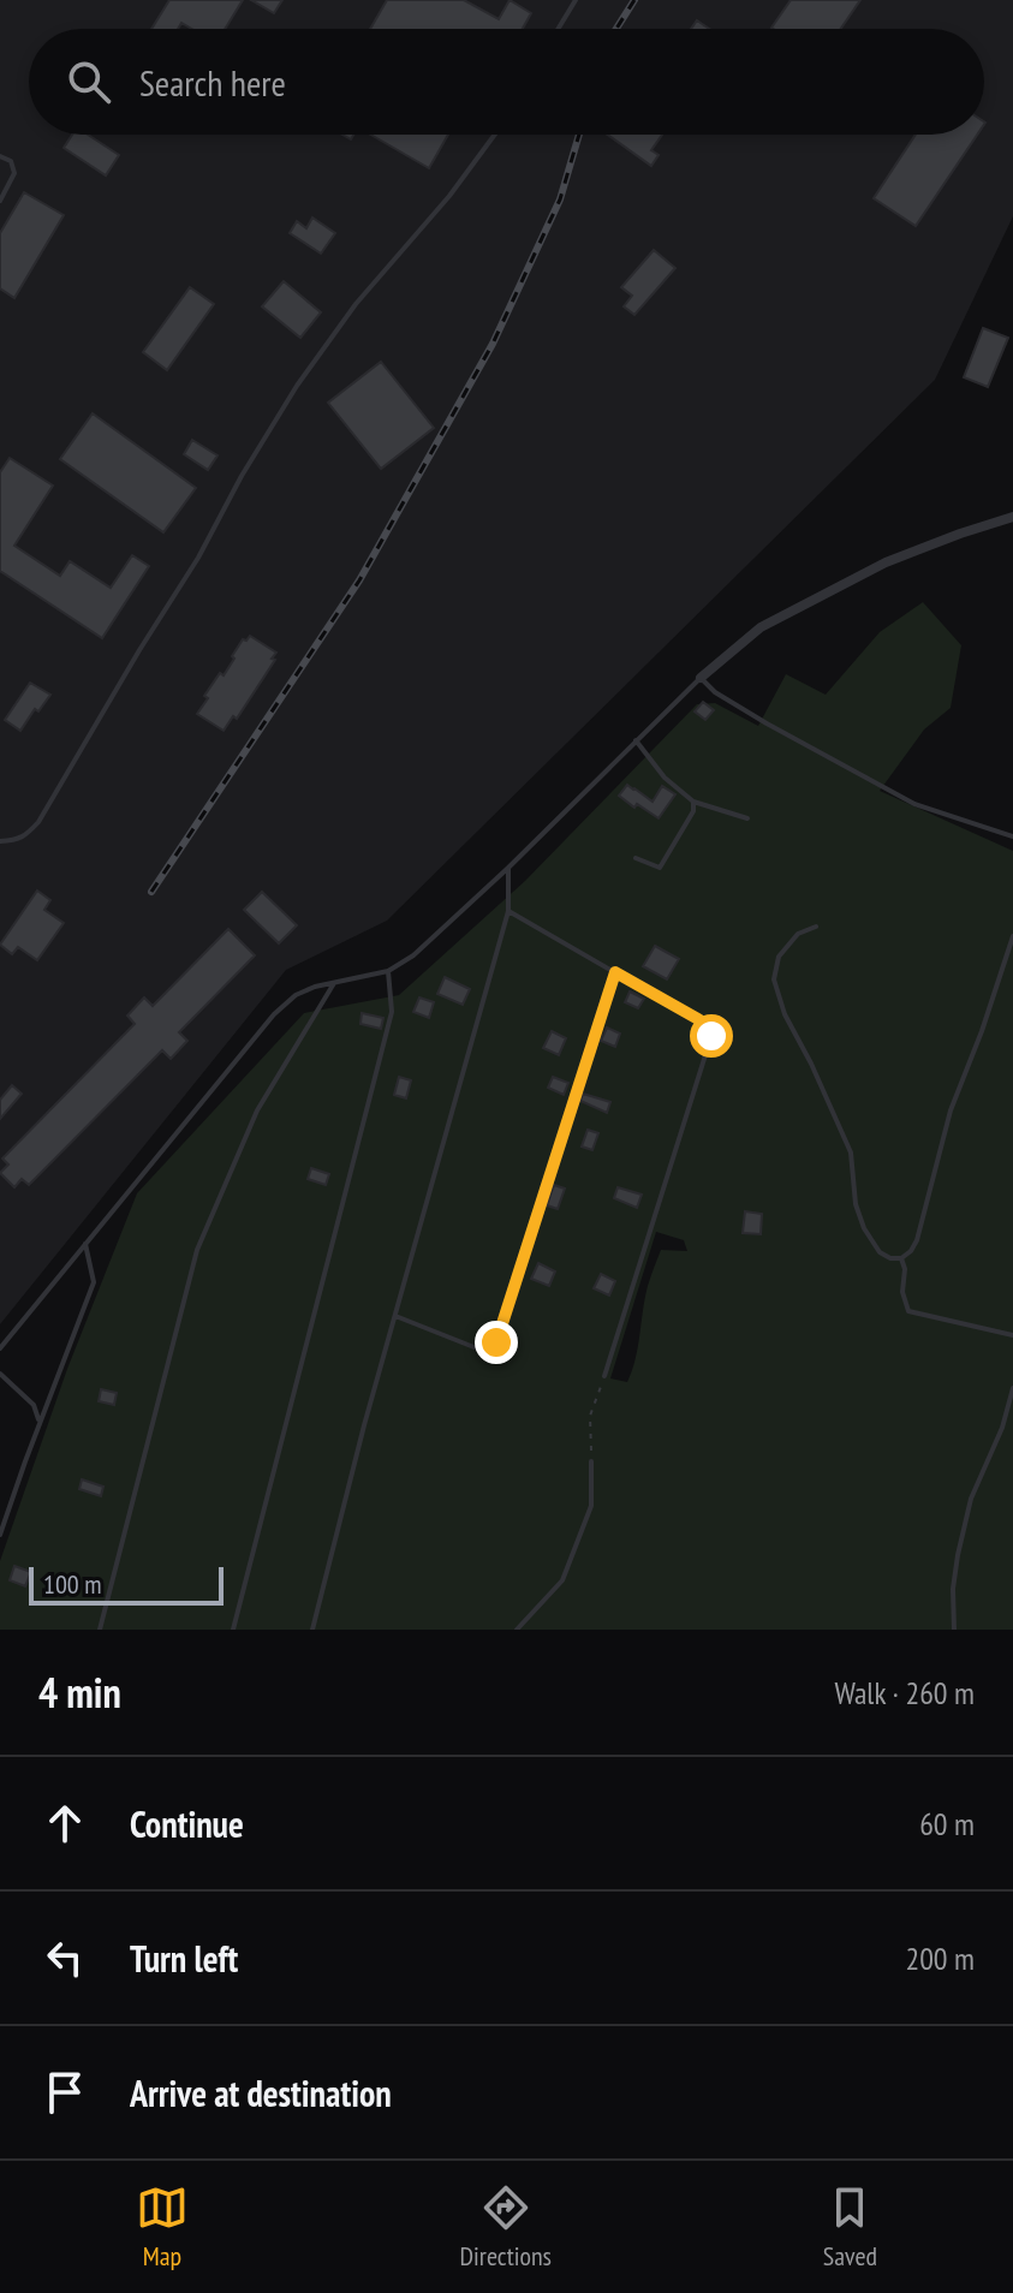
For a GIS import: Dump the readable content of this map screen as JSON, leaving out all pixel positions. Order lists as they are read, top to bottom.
{
  "scale_bar": "100 m",
  "page": {
    "search": "Search here",
    "scale": "100 m",
    "heading": ["4 min", "Walk · 260 m"],
    "list": [
      ["Continue", "60 m"],
      ["Turn left", "200 m"],
      "Arrive at destination"
    ],
    "nav": ["Map", "Directions", "Saved"]
  }
}
